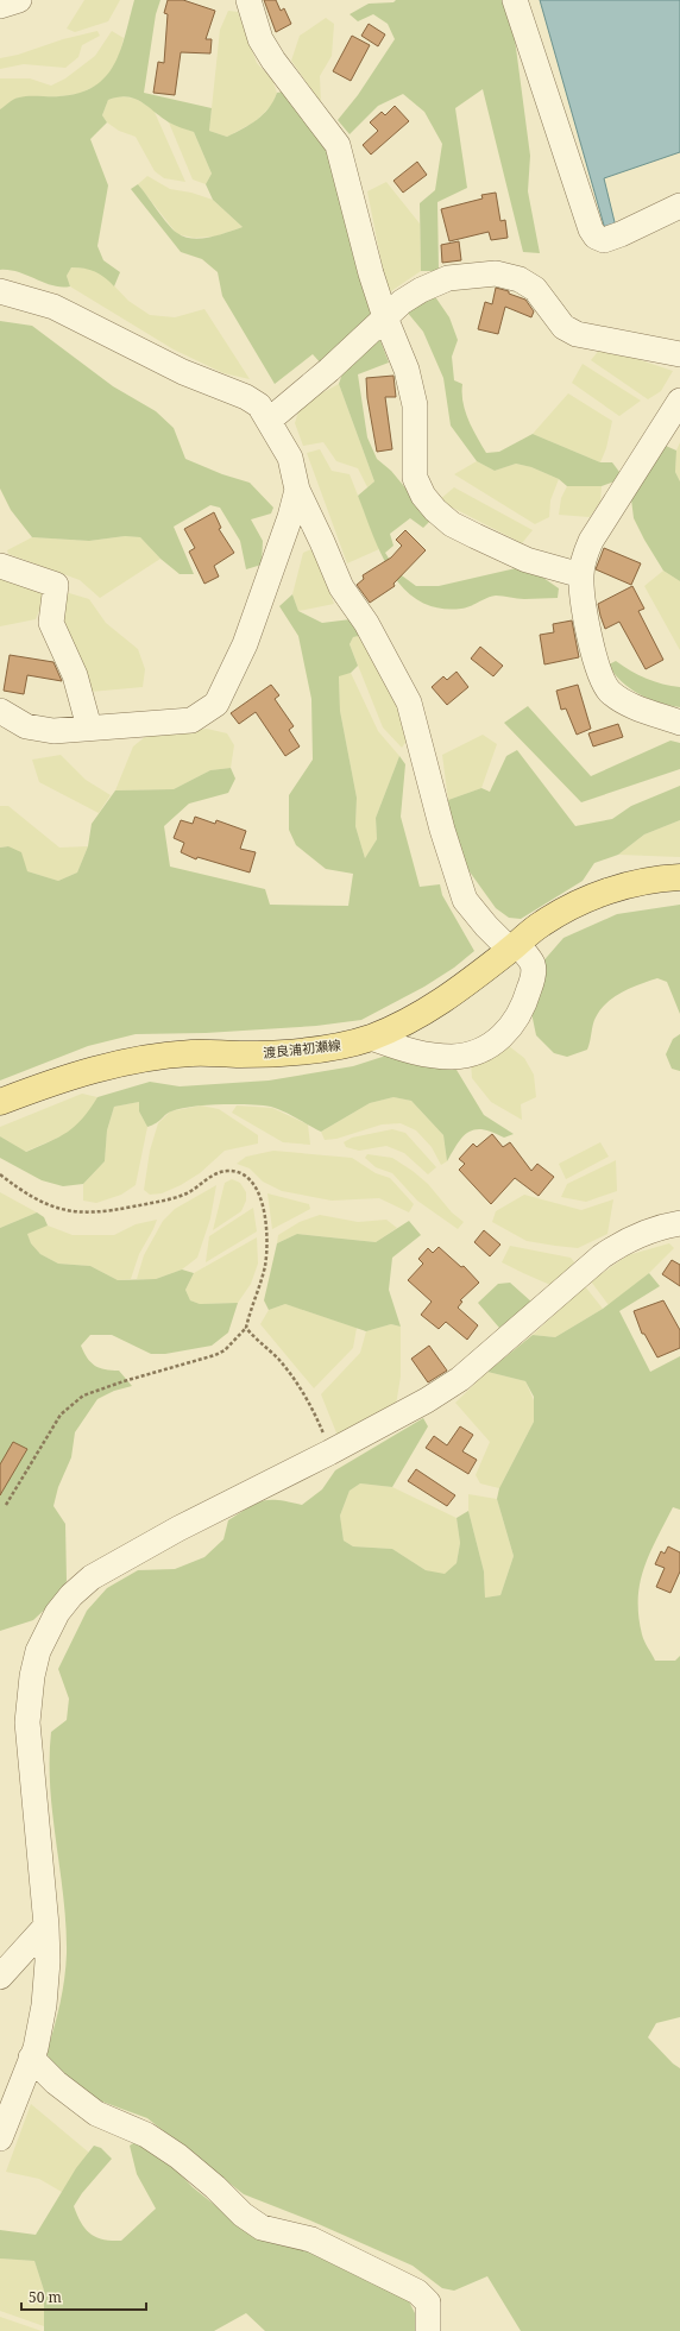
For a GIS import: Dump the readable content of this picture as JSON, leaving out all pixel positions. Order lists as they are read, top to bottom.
{
  "streets": {
    "main road": ["渡良浦初瀬線"]
  },
  "scale_bar": "50 m"
}
